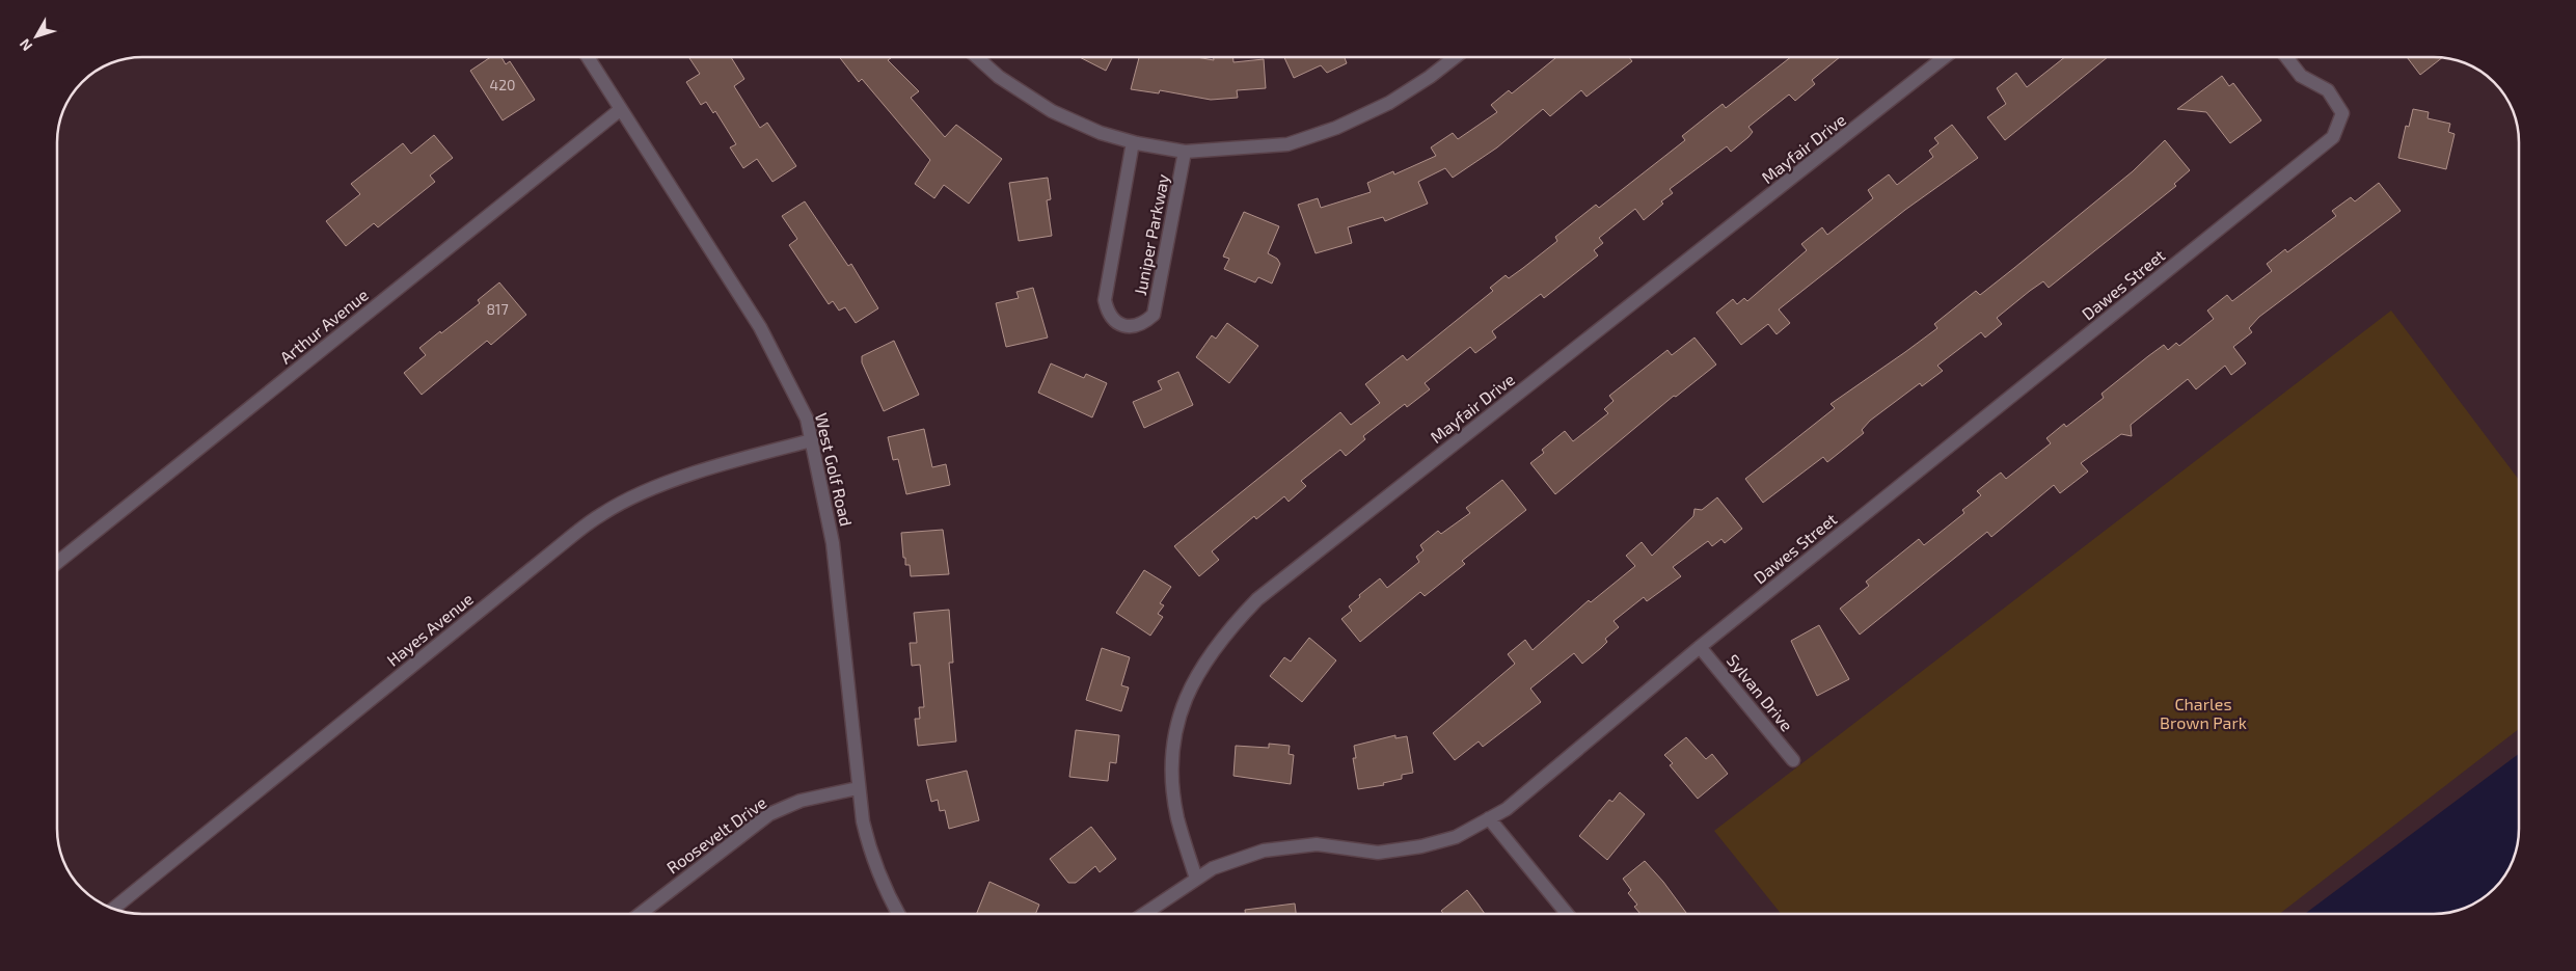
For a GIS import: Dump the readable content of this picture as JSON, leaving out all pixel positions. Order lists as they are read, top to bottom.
{
  "streets": {
    "street": [
      "Mayfair Drive",
      "Juniper Parkway",
      "Dawes Street",
      "Arthur Avenue",
      "West Golf Road",
      "Hayes Avenue",
      "Sylvan Drive",
      "Roosevelt Drive"
    ]
  },
  "crossings": [
    ["Mayfair Drive", "Dawes Street"],
    ["Dawes Street", "Sylvan Drive"],
    ["Arthur Avenue", "West Golf Road"],
    ["West Golf Road", "Hayes Avenue"],
    ["West Golf Road", "Roosevelt Drive"]
  ],
  "parks": ["Charles Brown Park"],
  "house_numbers": ["420", "817"],
  "north": "bottom left"
}
